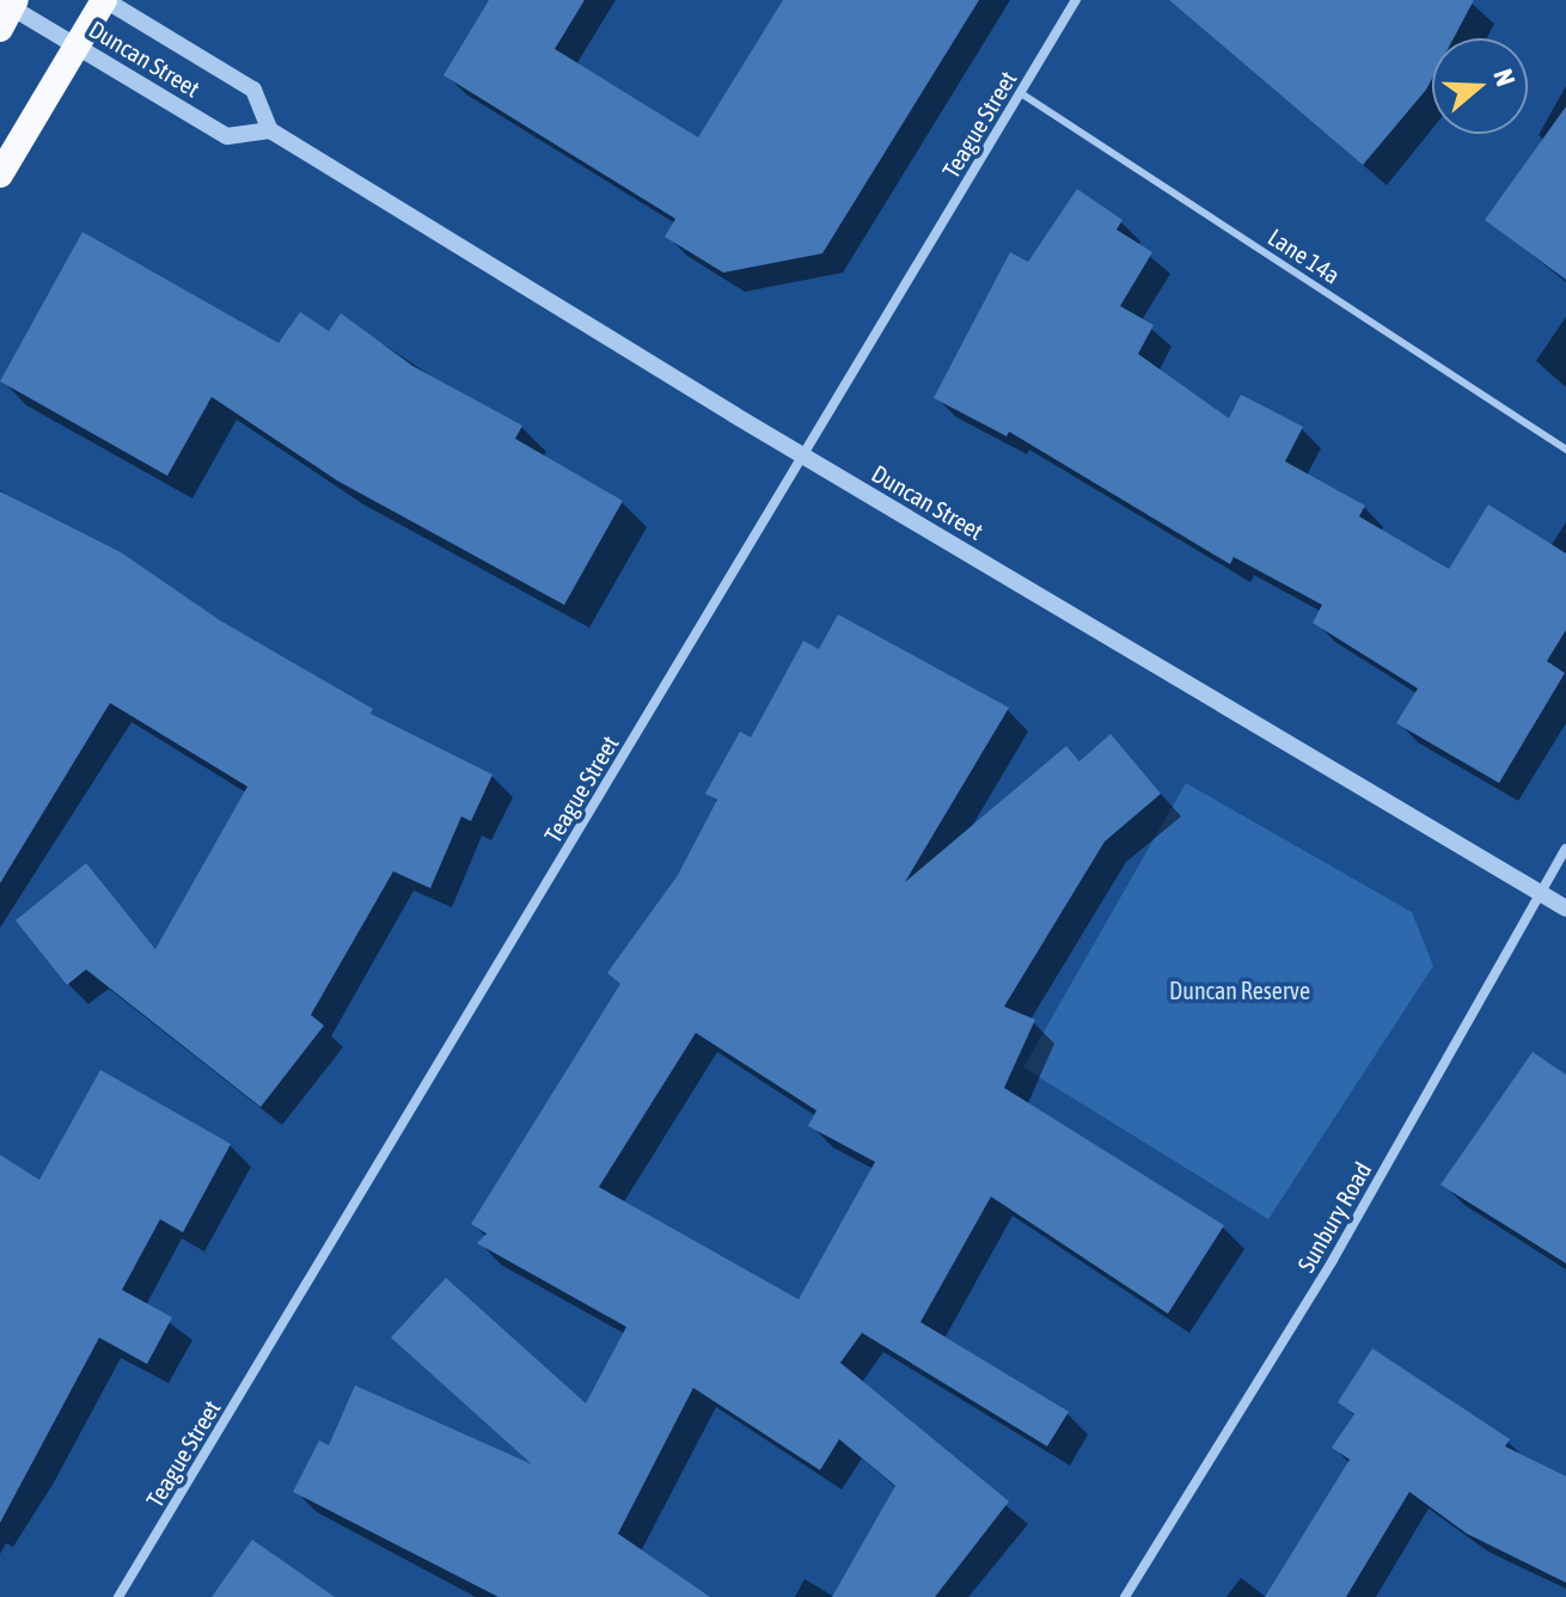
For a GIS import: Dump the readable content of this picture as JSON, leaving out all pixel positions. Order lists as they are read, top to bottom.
{
  "streets": {
    "street": ["Duncan Street", "Teague Street", "Sunbury Road"],
    "lane": ["Lane 14a"]
  },
  "crossings": [
    ["Duncan Street", "Teague Street"],
    ["Duncan Street", "Sunbury Road"],
    ["Teague Street", "Lane 14a"]
  ],
  "parks": ["Duncan Reserve"],
  "north": "right"
}
